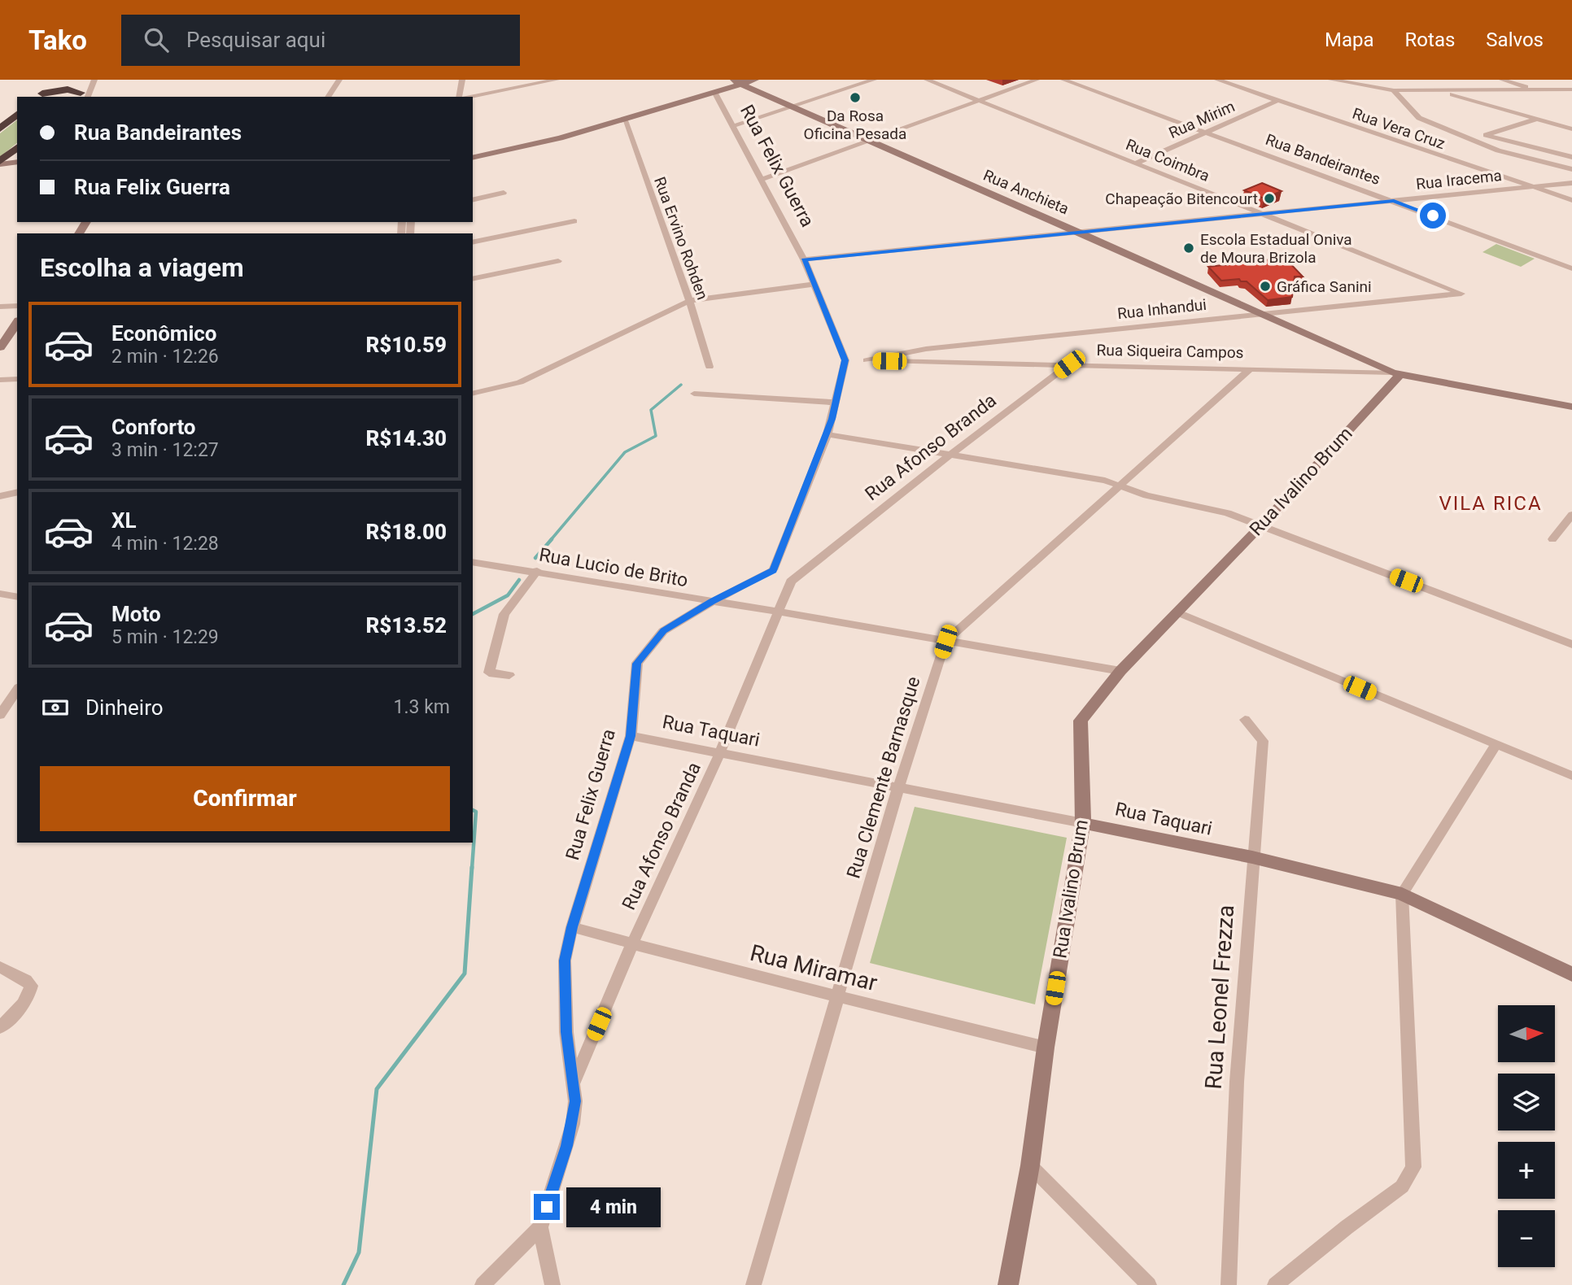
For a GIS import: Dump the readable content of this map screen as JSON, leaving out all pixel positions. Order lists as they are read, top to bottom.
{
  "streets": {
    "main road": [
      "Rua Anchieta",
      "Rua Siqueira Campos",
      "Rua Ivalino Brum",
      "Rua Taquari"
    ],
    "street": [
      "Rua Mirim",
      "Rua Vera Cruz",
      "Rua Bandeirantes",
      "Rua Coimbra",
      "Rua Felix Guerra",
      "Rua Iracema",
      "Rua Ervino Rohden",
      "Rua Inhandui",
      "Rua Afonso Branda",
      "Rua Lucio de Brito",
      "Rua Clemente Barnasque",
      "Rua Miramar",
      "Rua Leonel Frezza"
    ]
  },
  "crossings": [
    ["Rua Mirim", "Rua Vera Cruz"],
    ["Rua Mirim", "Rua Bandeirantes"],
    ["Rua Mirim", "Rua Coimbra"],
    ["Rua Vera Cruz", "Rua Iracema"],
    ["Rua Bandeirantes", "Rua Iracema"],
    ["Rua Coimbra", "Rua Iracema"],
    ["Rua Coimbra", "Rua Inhandui"],
    ["Rua Felix Guerra", "Rua Iracema"],
    ["Rua Felix Guerra", "Rua Siqueira Campos"],
    ["Rua Felix Guerra", "Rua Afonso Branda"],
    ["Rua Felix Guerra", "Rua Lucio de Brito"],
    ["Rua Felix Guerra", "Rua Taquari"],
    ["Rua Felix Guerra", "Rua Miramar"],
    ["Rua Iracema", "Rua Anchieta"],
    ["Rua Anchieta", "Rua Inhandui"],
    ["Rua Anchieta", "Rua Siqueira Campos"],
    ["Rua Anchieta", "Rua Ivalino Brum"],
    ["Rua Inhandui", "Rua Siqueira Campos"],
    ["Rua Siqueira Campos", "Rua Afonso Branda"],
    ["Rua Siqueira Campos", "Rua Ivalino Brum"],
    ["Rua Afonso Branda", "Rua Lucio de Brito"],
    ["Rua Afonso Branda", "Rua Taquari"],
    ["Rua Afonso Branda", "Rua Miramar"],
    ["Rua Ivalino Brum", "Rua Lucio de Brito"],
    ["Rua Ivalino Brum", "Rua Taquari"],
    ["Rua Ivalino Brum", "Rua Miramar"],
    ["Rua Lucio de Brito", "Rua Clemente Barnasque"],
    ["Rua Taquari", "Rua Clemente Barnasque"],
    ["Rua Taquari", "Rua Leonel Frezza"],
    ["Rua Clemente Barnasque", "Rua Miramar"]
  ],
  "districts": ["VILA RICA"],
  "places": [
    "Da Rosa Oficina Pesada",
    "Chapeação Bitencourt",
    "Escola Estadual Oniva de Moura Brizola",
    "Gráfica Sanini"
  ],
  "north": "right",
  "page": {
    "header": "Tako",
    "search": "Pesquisar aqui",
    "nav": ["Mapa", "Rotas", "Salvos"],
    "banner": ["Rua Bandeirantes", "Rua Felix Guerra"],
    "heading": "Escolha a viagem",
    "list": [
      {
        "name": "Econômico",
        "note": "2 min · 12:26",
        "value": "R$10.59"
      },
      {
        "name": "Conforto",
        "note": "3 min · 12:27",
        "value": "R$14.30"
      },
      {
        "name": "XL",
        "note": "4 min · 12:28",
        "value": "R$18.00"
      },
      {
        "name": "Moto",
        "note": "5 min · 12:29",
        "value": "R$13.52"
      }
    ],
    "pay": ["Dinheiro", "1.3 km"],
    "buttons": "Confirmar",
    "map_buttons": ["+", "−"],
    "bubble": "4 min"
  }
}
